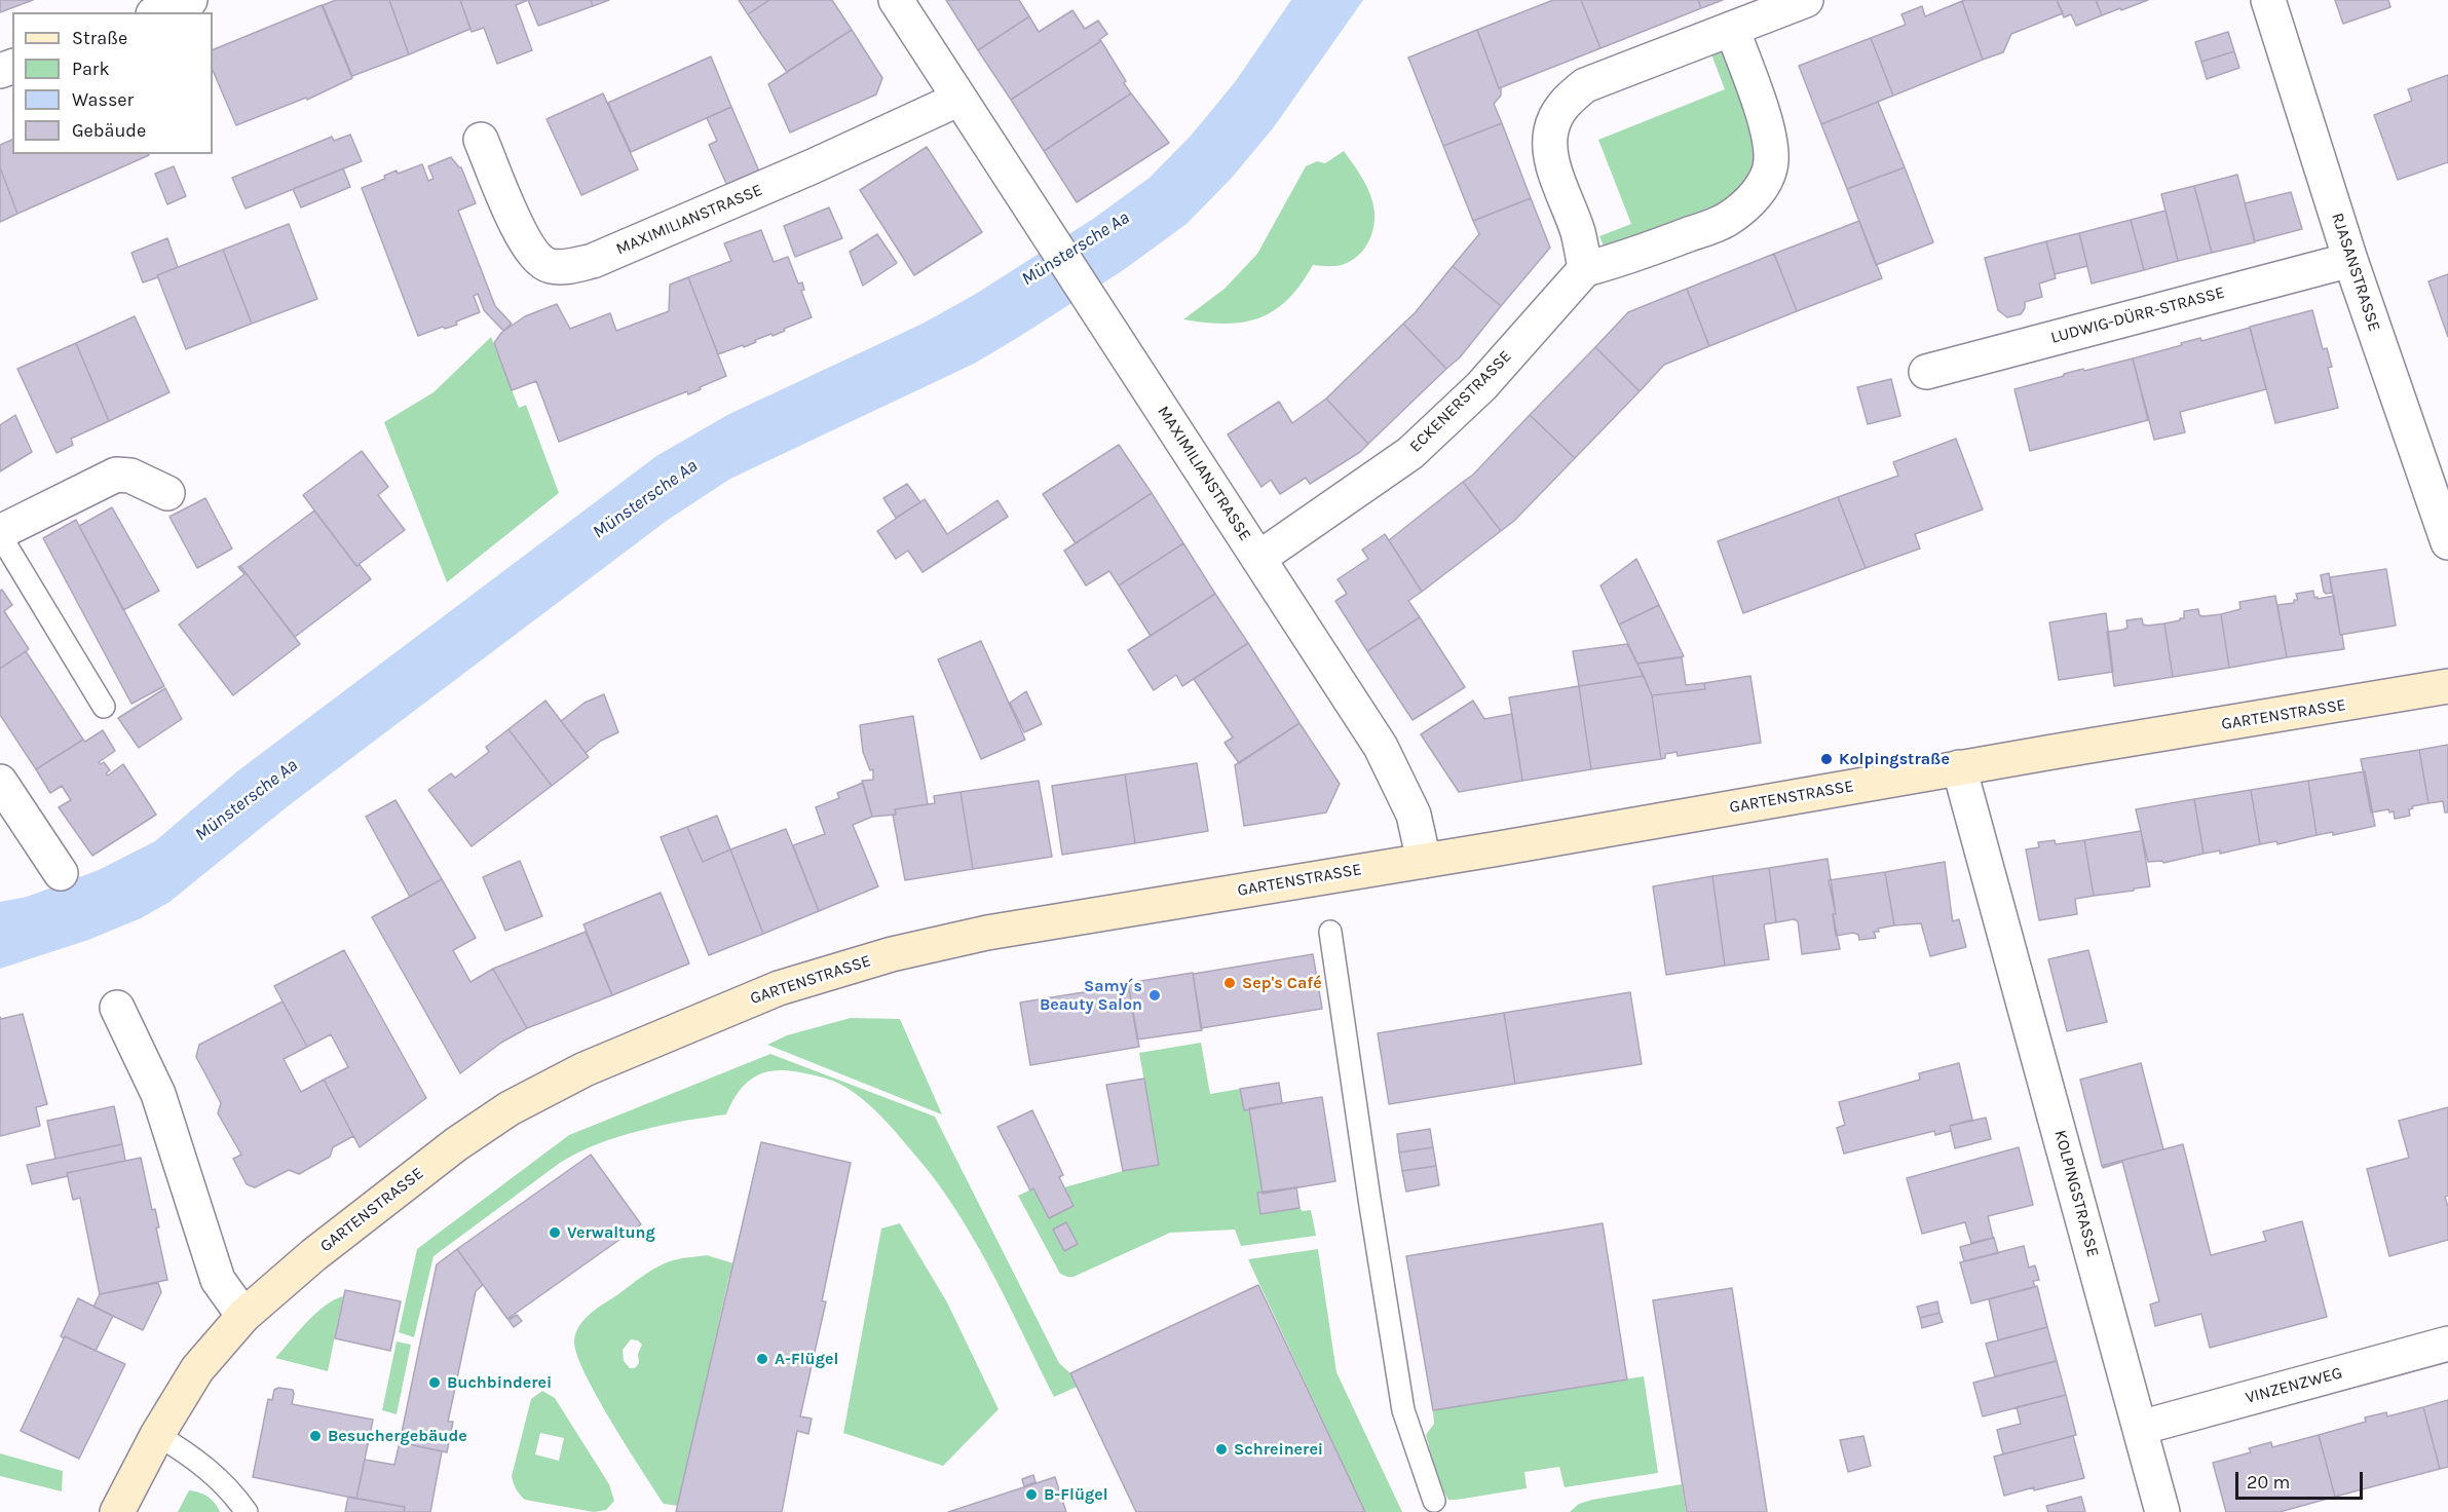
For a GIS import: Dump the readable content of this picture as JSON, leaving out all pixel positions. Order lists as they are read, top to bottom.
{
  "streets": {
    "street": [
      "MAXIMILIANSTRASSE",
      "RJASANSTRASSE",
      "LUDWIG-DÜRR-STRASSE",
      "ECKENERSTRASSE",
      "GARTENSTRASSE",
      "KOLPINGSTRASSE",
      "VINZENZWEG"
    ]
  },
  "crossings": [
    ["MAXIMILIANSTRASSE", "ECKENERSTRASSE"],
    ["MAXIMILIANSTRASSE", "GARTENSTRASSE"],
    ["RJASANSTRASSE", "LUDWIG-DÜRR-STRASSE"],
    ["GARTENSTRASSE", "KOLPINGSTRASSE"],
    ["KOLPINGSTRASSE", "VINZENZWEG"]
  ],
  "water": ["Münstersche Aa"],
  "places": [
    "Kolpingstraße",
    "Sep's Café",
    "Samy´s Beauty Salon",
    "Verwaltung",
    "A-Flügel",
    "Buchbinderei",
    "Besuchergebäude",
    "Schreinerei",
    "B-Flügel"
  ],
  "legend": [
    "Straße",
    "Park",
    "Wasser",
    "Gebäude"
  ],
  "scale_bar": "20 m"
}
